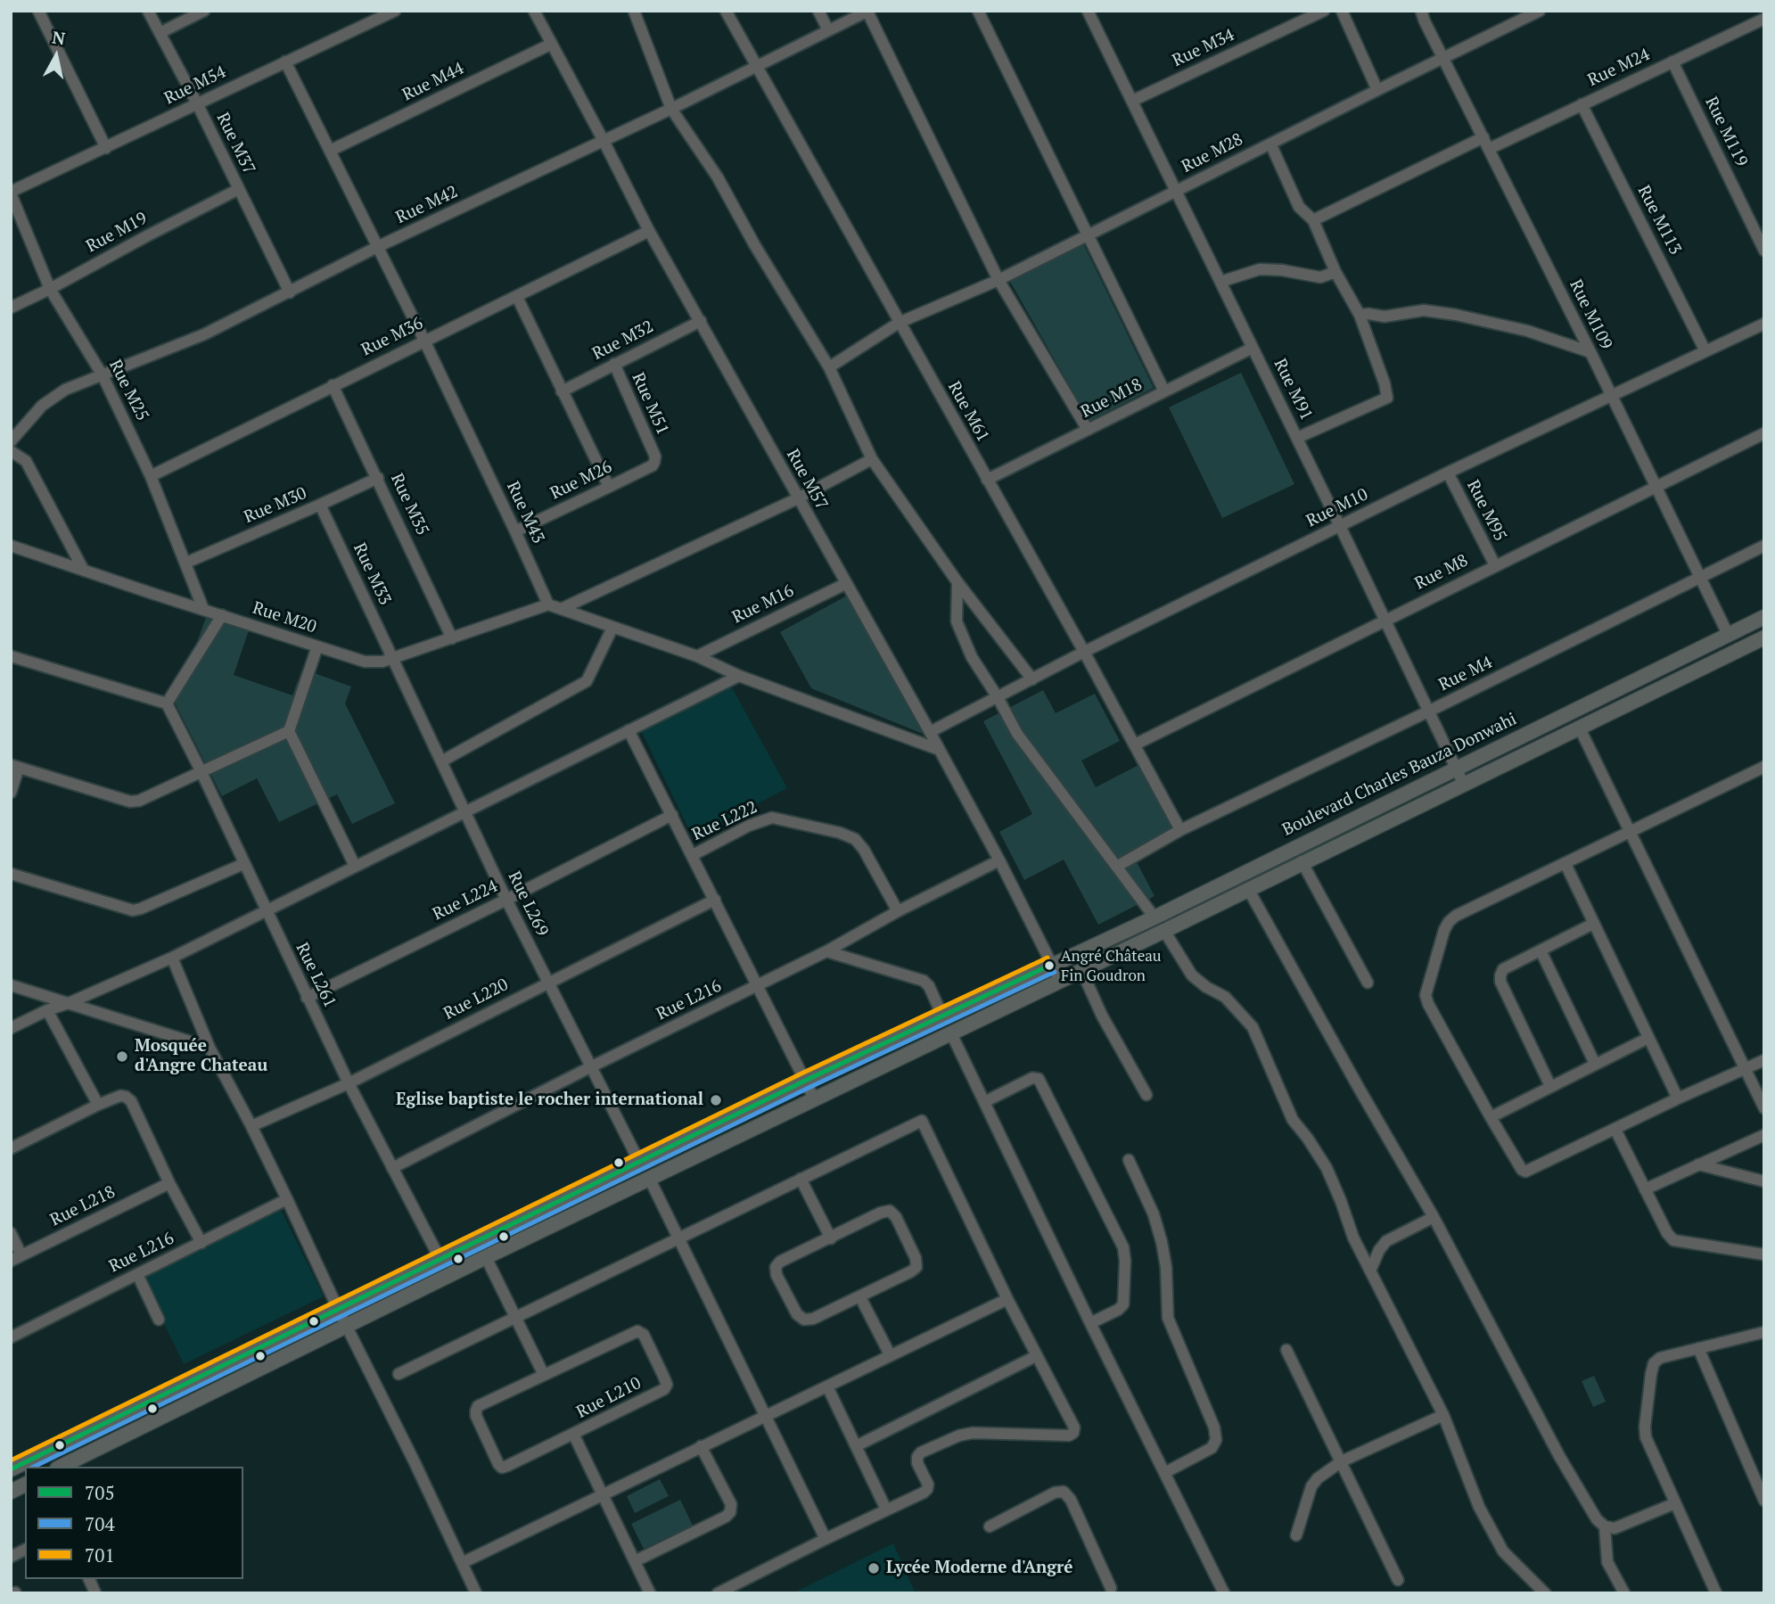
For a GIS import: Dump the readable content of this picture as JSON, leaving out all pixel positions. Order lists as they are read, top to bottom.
{
  "streets": {
    "main road": ["Boulevard Charles Bauza Donwahi"],
    "street": [
      "Rue M34",
      "Rue M24",
      "Rue M44",
      "Rue M54",
      "Rue M119",
      "Rue M37",
      "Rue M28",
      "Rue M42",
      "Rue M113",
      "Rue M19",
      "Rue M109",
      "Rue M36",
      "Rue M32",
      "Rue M91",
      "Rue M25",
      "Rue M18",
      "Rue M51",
      "Rue M61",
      "Rue M57",
      "Rue M26",
      "Rue M35",
      "Rue M30",
      "Rue M10",
      "Rue M95",
      "Rue M43",
      "Rue M8",
      "Rue M33",
      "Rue M16",
      "Rue M20",
      "Rue M4",
      "Rue L222",
      "Rue L224",
      "Rue L269",
      "Rue L261",
      "Rue L220",
      "Rue L216",
      "Rue L218",
      "Rue L210"
    ]
  },
  "crossings": [
    ["Rue M34", "Rue M91"],
    ["Rue M24", "Rue M119"],
    ["Rue M24", "Rue M113"],
    ["Rue M24", "Rue M109"],
    ["Rue M44", "Rue M57"],
    ["Rue M44", "Rue M43"],
    ["Rue M54", "Rue M37"],
    ["Rue M54", "Rue M25"],
    ["Rue M54", "Rue M43"],
    ["Rue M37", "Rue M42"],
    ["Rue M37", "Rue M19"],
    ["Rue M28", "Rue M109"],
    ["Rue M28", "Rue M91"],
    ["Rue M28", "Rue M61"],
    ["Rue M42", "Rue M25"],
    ["Rue M42", "Rue M61"],
    ["Rue M42", "Rue M57"],
    ["Rue M42", "Rue M43"],
    ["Rue M113", "Rue M10"],
    ["Rue M19", "Rue M25"],
    ["Rue M109", "Rue M10"],
    ["Rue M109", "Rue M8"],
    ["Rue M109", "Rue M4"],
    ["Rue M109", "Boulevard Charles Bauza Donwahi"],
    ["Rue M36", "Rue M25"],
    ["Rue M36", "Rue M57"],
    ["Rue M36", "Rue M35"],
    ["Rue M36", "Rue M43"],
    ["Rue M32", "Rue M51"],
    ["Rue M32", "Rue M57"],
    ["Rue M91", "Rue M18"],
    ["Rue M91", "Rue M10"],
    ["Rue M91", "Rue M8"],
    ["Rue M91", "Rue M4"],
    ["Rue M91", "Boulevard Charles Bauza Donwahi"],
    ["Rue M25", "Rue M30"],
    ["Rue M25", "Rue M20"],
    ["Rue M18", "Rue M61"],
    ["Rue M51", "Rue M26"],
    ["Rue M61", "Rue M10"],
    ["Rue M61", "Rue M8"],
    ["Rue M61", "Rue M4"],
    ["Rue M57", "Rue M10"],
    ["Rue M57", "Rue M16"],
    ["Rue M57", "Boulevard Charles Bauza Donwahi"],
    ["Rue M57", "Rue L216"],
    ["Rue M26", "Rue M43"],
    ["Rue M35", "Rue M30"],
    ["Rue M35", "Rue M20"],
    ["Rue M30", "Rue M33"],
    ["Rue M10", "Rue M95"],
    ["Rue M95", "Rue M8"],
    ["Rue M43", "Rue M20"],
    ["Rue M33", "Rue M20"],
    ["Rue M33", "Rue L269"],
    ["Rue M20", "Rue L269"],
    ["Boulevard Charles Bauza Donwahi", "Rue L269"],
    ["Boulevard Charles Bauza Donwahi", "Rue L261"],
    ["Rue L222", "Rue L216"],
    ["Rue L224", "Rue L269"],
    ["Rue L224", "Rue L261"],
    ["Rue L269", "Rue L220"],
    ["Rue L269", "Rue L216"],
    ["Rue L261", "Rue L220"],
    ["Rue L261", "Rue L216"]
  ],
  "places": [
    "Angré Château Fin Goudron",
    "Mosquée d'Angre Chateau",
    "Eglise baptiste le rocher international",
    "Lycée Moderne d'Angré"
  ],
  "lines": ["transit line 701", "transit line 705", "transit line 704"],
  "legend": ["705", "704", "701"],
  "north": "top"
}
